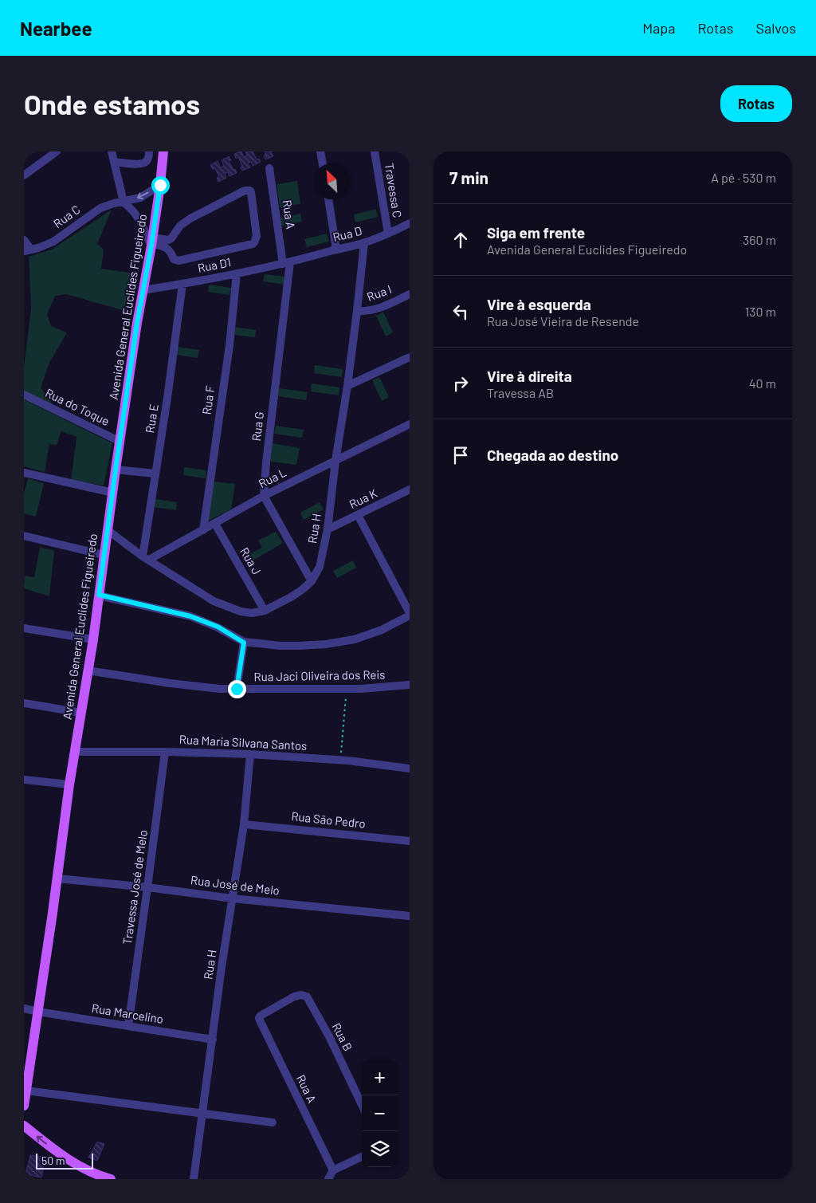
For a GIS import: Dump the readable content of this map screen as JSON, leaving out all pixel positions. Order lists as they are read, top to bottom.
{
  "streets": {
    "main road": ["Avenida General Euclides Figueiredo"],
    "street": [
      "Travessa C",
      "Rua A",
      "Rua C",
      "Rua D",
      "Rua D1",
      "Rua I",
      "Rua F",
      "Rua do Toque",
      "Rua E",
      "Rua G",
      "Rua L",
      "Rua K",
      "Rua H",
      "Rua J",
      "Rua Jaci Oliveira dos Reis",
      "Rua Maria Silvana Santos",
      "Rua São Pedro",
      "Rua José de Melo",
      "Travessa José de Melo",
      "Rua Marcelino",
      "Rua B"
    ]
  },
  "crossings": [
    ["Travessa C", "Rua D"],
    ["Rua A", "Rua D"],
    ["Rua A", "Rua D1"],
    ["Rua A", "Rua G"],
    ["Rua A", "Rua B"],
    ["Rua C", "Avenida General Euclides Figueiredo"],
    ["Rua D", "Rua D1"],
    ["Rua D", "Rua G"],
    ["Rua D", "Rua H"],
    ["Rua D1", "Avenida General Euclides Figueiredo"],
    ["Rua D1", "Rua F"],
    ["Rua D1", "Rua E"],
    ["Rua D1", "Rua G"],
    ["Rua I", "Rua H"],
    ["Avenida General Euclides Figueiredo", "Rua do Toque"],
    ["Avenida General Euclides Figueiredo", "Rua H"],
    ["Avenida General Euclides Figueiredo", "Rua Jaci Oliveira dos Reis"],
    ["Avenida General Euclides Figueiredo", "Rua Maria Silvana Santos"],
    ["Avenida General Euclides Figueiredo", "Rua José de Melo"],
    ["Avenida General Euclides Figueiredo", "Rua Marcelino"],
    ["Rua F", "Rua L"],
    ["Rua E", "Rua L"],
    ["Rua E", "Rua H"],
    ["Rua G", "Rua L"],
    ["Rua L", "Rua H"],
    ["Rua L", "Rua J"],
    ["Rua K", "Rua H"],
    ["Rua H", "Rua J"],
    ["Rua H", "Rua Maria Silvana Santos"],
    ["Rua H", "Rua São Pedro"],
    ["Rua H", "Rua José de Melo"],
    ["Rua H", "Rua Marcelino"],
    ["Rua Maria Silvana Santos", "Travessa José de Melo"],
    ["Rua José de Melo", "Travessa José de Melo"],
    ["Travessa José de Melo", "Rua Marcelino"]
  ],
  "scale_bar": "50 m",
  "north": "top left",
  "page": {
    "header": "Nearbee",
    "nav": ["Mapa", "Rotas", "Salvos"],
    "buttons": "Rotas",
    "title": "Onde estamos",
    "heading": ["7 min", "A pé · 530 m"],
    "list": [
      ["Siga em frente", "Avenida General Euclides Figueiredo", "360 m"],
      ["Vire à esquerda", "Rua José Vieira de Resende", "130 m"],
      ["Vire à direita", "Travessa AB", "40 m"],
      "Chegada ao destino"
    ],
    "map_buttons": ["+", "−"],
    "scale": "50 m"
  }
}
